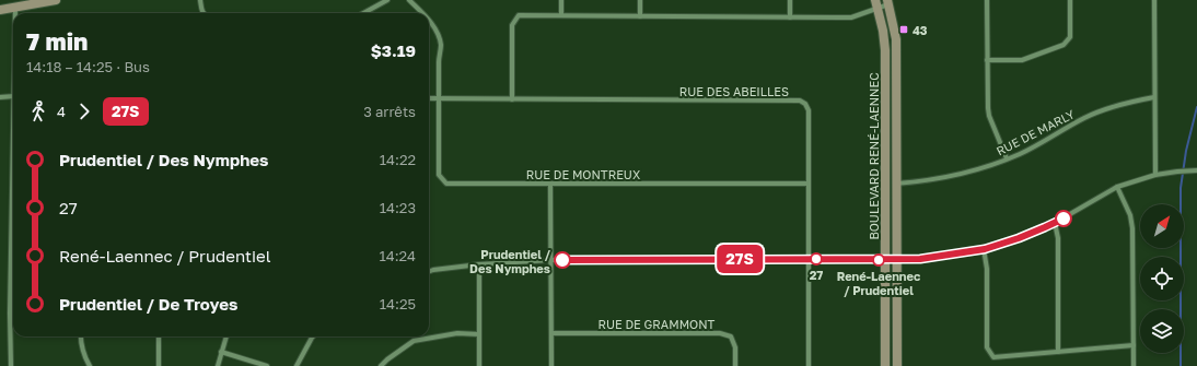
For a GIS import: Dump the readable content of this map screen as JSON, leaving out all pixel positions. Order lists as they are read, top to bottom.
{
  "streets": {
    "street": [
      "RUE DES ABEILLES",
      "RUE DE MARLY",
      "BOULEVARD RENÉ-LAENNEC",
      "RUE DE MONTREUX",
      "RUE DE GRAMMONT"
    ]
  },
  "crossings": [
    ["RUE DES ABEILLES", "RUE DE MONTREUX"],
    ["RUE DE MARLY", "BOULEVARD RENÉ-LAENNEC"]
  ],
  "places": {
    "transit": ["43"],
    "other": ["27", "Prudentiel / Des Nymphes", "René-Laennec / Prudentiel"]
  },
  "lines": ["bus line 27S"],
  "north": "top right",
  "page": {
    "on_map": "27S",
    "heading": ["7 min", "14:18 – 14:25 · Bus", "$3.19"],
    "legs": ["4", "27S", "3 arrêts"],
    "list": [
      {
        "name": "Prudentiel / Des Nymphes",
        "value": "14:22"
      },
      {
        "name": "27",
        "value": "14:23"
      },
      {
        "name": "René-Laennec / Prudentiel",
        "value": "14:24"
      },
      {
        "name": "Prudentiel / De Troyes",
        "value": "14:25"
      }
    ]
  }
}
